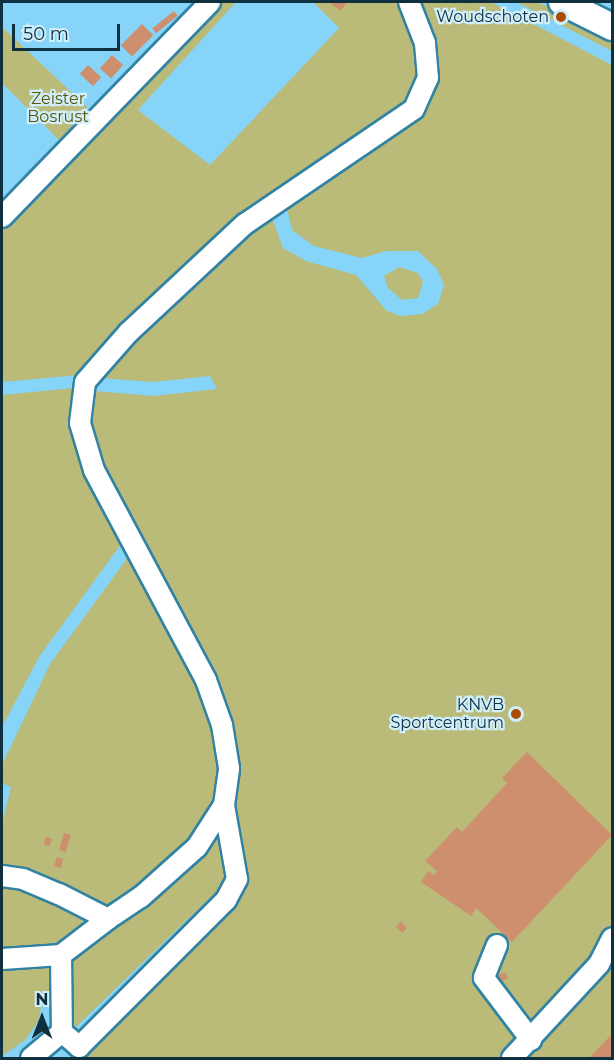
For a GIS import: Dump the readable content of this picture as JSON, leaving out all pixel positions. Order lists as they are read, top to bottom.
{
  "parks": ["Zeister Bosrust"],
  "places": ["Woudschoten", "KNVB Sportcentrum"],
  "scale_bar": "50 m",
  "north": "top"
}
